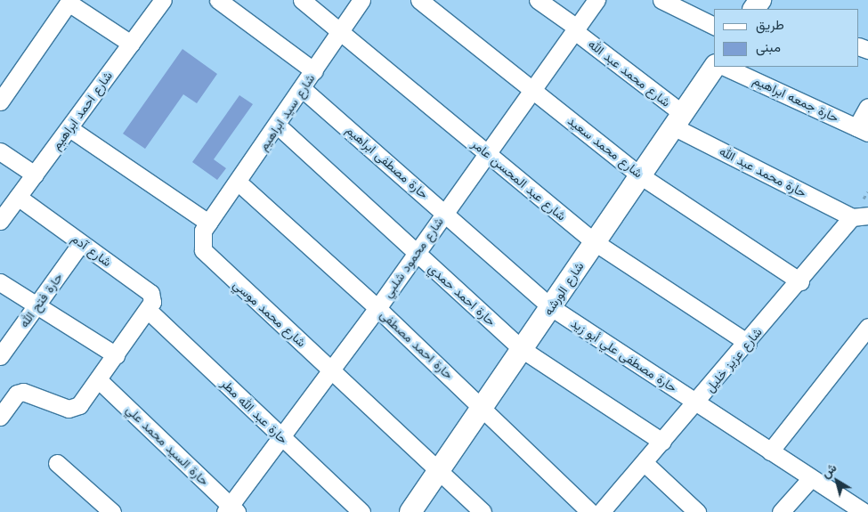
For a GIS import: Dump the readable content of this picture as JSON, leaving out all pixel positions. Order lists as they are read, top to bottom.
{
  "streets": {
    "street": [
      "شارع محمد عبد الله",
      "حارة جمعه ابراهيم",
      "شارع احمد ابراهيم",
      "شارع سيد ابراهيم",
      "شارع محمد سعيد",
      "حارة مصطفى ابراهيم",
      "حارة محمد عبد الله",
      "شارع عبد المحسن عامر",
      "شارع آدم",
      "شارع محمود شلبي",
      "شارع الورشه",
      "حارة احمد حمدي",
      "حارة فتح الله",
      "شارع محمد موسي",
      "حارة احمد مصطفى",
      "حارة مصطفى علي أبو زيد",
      "شارع عزيز خليل",
      "حارة عبد الله مطر",
      "حارة السيد محمد علي"
    ]
  },
  "crossings": [
    ["شارع محمد عبد الله", "حارة محمد عبد الله"],
    ["شارع محمد عبد الله", "شارع محمود شلبي"],
    ["شارع محمد عبد الله", "شارع الورشه"],
    ["شارع احمد ابراهيم", "شارع آدم"],
    ["شارع سيد ابراهيم", "حارة مصطفى ابراهيم"],
    ["شارع سيد ابراهيم", "شارع عبد المحسن عامر"],
    ["شارع سيد ابراهيم", "حارة احمد حمدي"],
    ["شارع سيد ابراهيم", "شارع محمد موسي"],
    ["شارع سيد ابراهيم", "حارة احمد مصطفى"],
    ["شارع محمد سعيد", "شارع محمود شلبي"],
    ["شارع محمد سعيد", "شارع الورشه"],
    ["شارع محمد سعيد", "شارع عزيز خليل"],
    ["حارة مصطفى ابراهيم", "شارع محمود شلبي"],
    ["حارة مصطفى ابراهيم", "شارع الورشه"],
    ["حارة مصطفى ابراهيم", "حارة مصطفى علي أبو زيد"],
    ["حارة محمد عبد الله", "شارع الورشه"],
    ["حارة محمد عبد الله", "شارع عزيز خليل"],
    ["شارع عبد المحسن عامر", "شارع محمود شلبي"],
    ["شارع عبد المحسن عامر", "شارع الورشه"],
    ["شارع عبد المحسن عامر", "شارع عزيز خليل"],
    ["شارع آدم", "حارة فتح الله"],
    ["شارع آدم", "حارة عبد الله مطر"],
    ["شارع محمود شلبي", "حارة احمد حمدي"],
    ["شارع محمود شلبي", "شارع محمد موسي"],
    ["شارع محمود شلبي", "حارة احمد مصطفى"],
    ["شارع محمود شلبي", "حارة عبد الله مطر"],
    ["شارع محمود شلبي", "حارة السيد محمد علي"],
    ["شارع الورشه", "حارة احمد حمدي"],
    ["شارع الورشه", "شارع محمد موسي"],
    ["شارع الورشه", "حارة احمد مصطفى"],
    ["شارع الورشه", "حارة مصطفى علي أبو زيد"],
    ["حارة احمد حمدي", "شارع عزيز خليل"],
    ["حارة مصطفى علي أبو زيد", "شارع عزيز خليل"]
  ],
  "legend": ["طريق", "مبنى"],
  "north": "top left"
}
